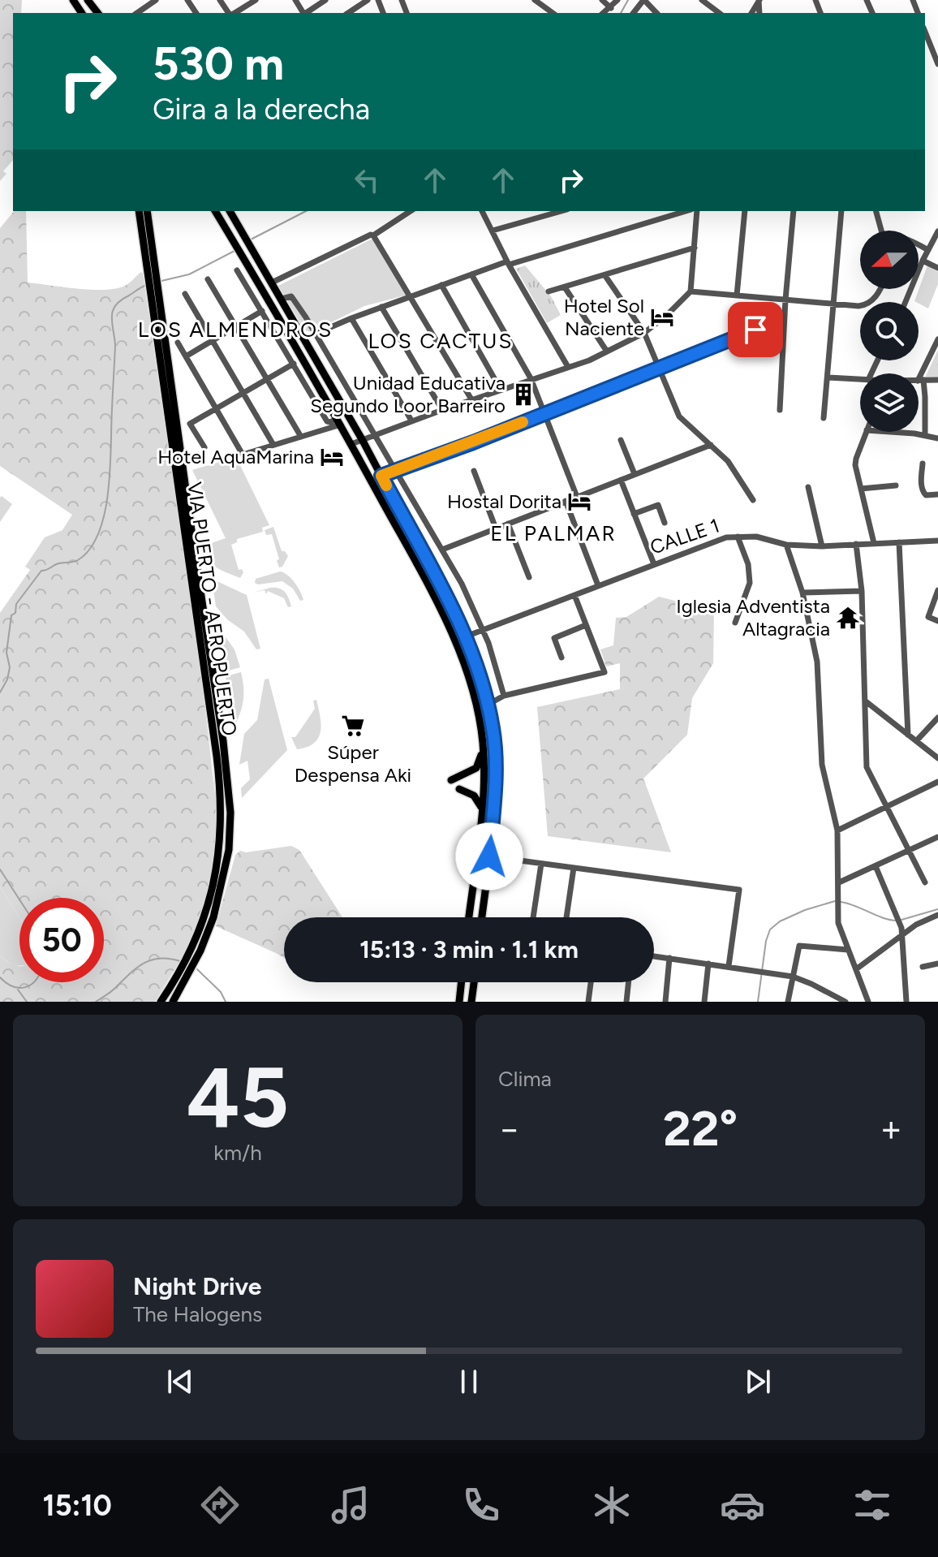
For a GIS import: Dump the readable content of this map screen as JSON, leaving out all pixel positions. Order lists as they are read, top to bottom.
{
  "streets": {
    "main road": ["VIA PUERTO - AEROPUERTO"],
    "street": ["CALLE 1"]
  },
  "districts": ["LOS ALMENDROS", "LOS CACTUS", "EL PALMAR"],
  "places": {
    "hotel": ["Hotel Sol Naciente", "Hotel AquaMarina", "Hostal Dorita"],
    "building": ["Unidad Educativa Segundo Loor Barreiro"],
    "temple": ["Iglesia Adventista Altagracia"],
    "supermarket": ["Súper Despensa Aki"]
  },
  "north": "left",
  "page": {
    "turn": ["530 m", "Gira a la derecha"],
    "limit": "50",
    "trip": "15:13 · 3 min · 1.1 km",
    "tile": [
      ["45", "km/h"],
      "Clima"
    ],
    "heat": ["−", "22°", "+"],
    "song": ["Night Drive", "The Halogens"],
    "tabs": "15:10"
  }
}
